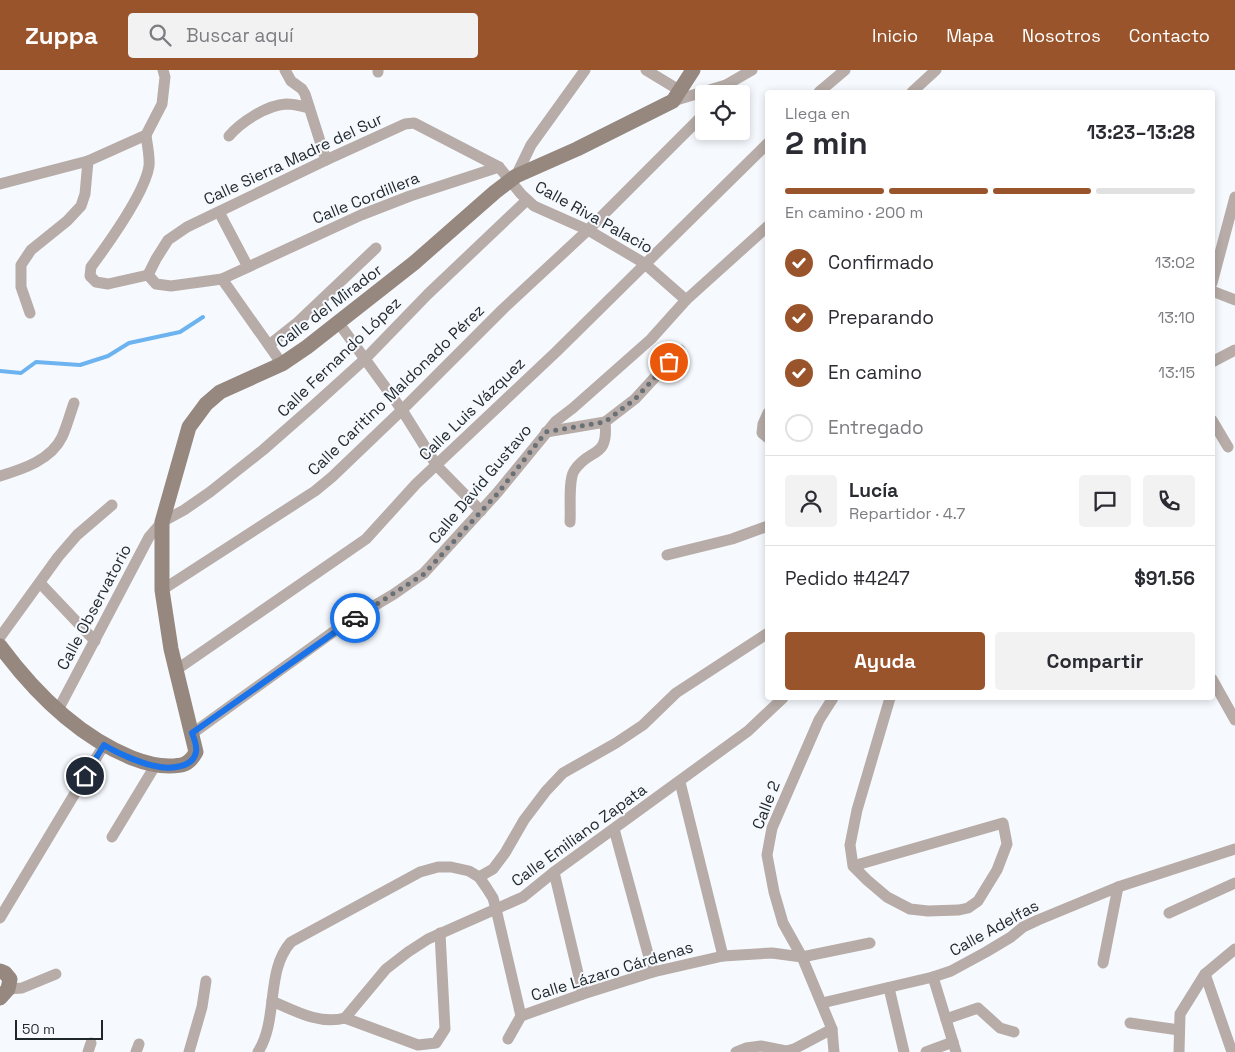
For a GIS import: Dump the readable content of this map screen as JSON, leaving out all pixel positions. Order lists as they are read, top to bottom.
{
  "streets": {
    "street": [
      "Calle Sierra Madre del Sur",
      "Calle Cordillera",
      "Calle Riva Palacio",
      "Calle del Mirador",
      "Calle Fernando López",
      "Calle Caritino Maldonado Pérez",
      "Calle Luis Vázquez",
      "Calle David Gustavo",
      "Calle Observatorio",
      "Calle 2",
      "Calle Emiliano Zapata",
      "Calle Adelfas",
      "Calle Lázaro Cárdenas"
    ]
  },
  "crossings": [
    ["Calle Sierra Madre del Sur", "Calle Cordillera"],
    ["Calle Sierra Madre del Sur", "Calle Riva Palacio"],
    ["Calle Cordillera", "Calle Riva Palacio"],
    ["Calle Riva Palacio", "Calle del Mirador"],
    ["Calle Riva Palacio", "Calle Fernando López"],
    ["Calle Riva Palacio", "Calle Caritino Maldonado Pérez"],
    ["Calle Riva Palacio", "Calle Luis Vázquez"],
    ["Calle Riva Palacio", "Calle David Gustavo"],
    ["Calle del Mirador", "Calle Fernando López"],
    ["Calle del Mirador", "Calle Caritino Maldonado Pérez"],
    ["Calle del Mirador", "Calle Luis Vázquez"],
    ["Calle del Mirador", "Calle David Gustavo"],
    ["Calle del Mirador", "Calle Observatorio"],
    ["Calle Fernando López", "Calle Observatorio"],
    ["Calle 2", "Calle Adelfas"],
    ["Calle 2", "Calle Lázaro Cárdenas"]
  ],
  "scale_bar": "50 m",
  "page": {
    "header": "Zuppa",
    "search": "Buscar aquí",
    "nav": [
      "Inicio",
      "Mapa",
      "Nosotros",
      "Contacto"
    ],
    "heading": ["2 min", "Llega en", "13:23–13:28"],
    "panel": [
      "Lucía",
      "Repartidor · 4.7",
      "Pedido #4247",
      "$91.56"
    ],
    "bar": "En camino · 200 m",
    "list": [
      ["Confirmado", "13:02"],
      ["Preparando", "13:10"],
      ["En camino", "13:15"],
      "Entregado"
    ],
    "buttons": ["Ayuda", "Compartir"],
    "scale": "50 m"
  }
}
